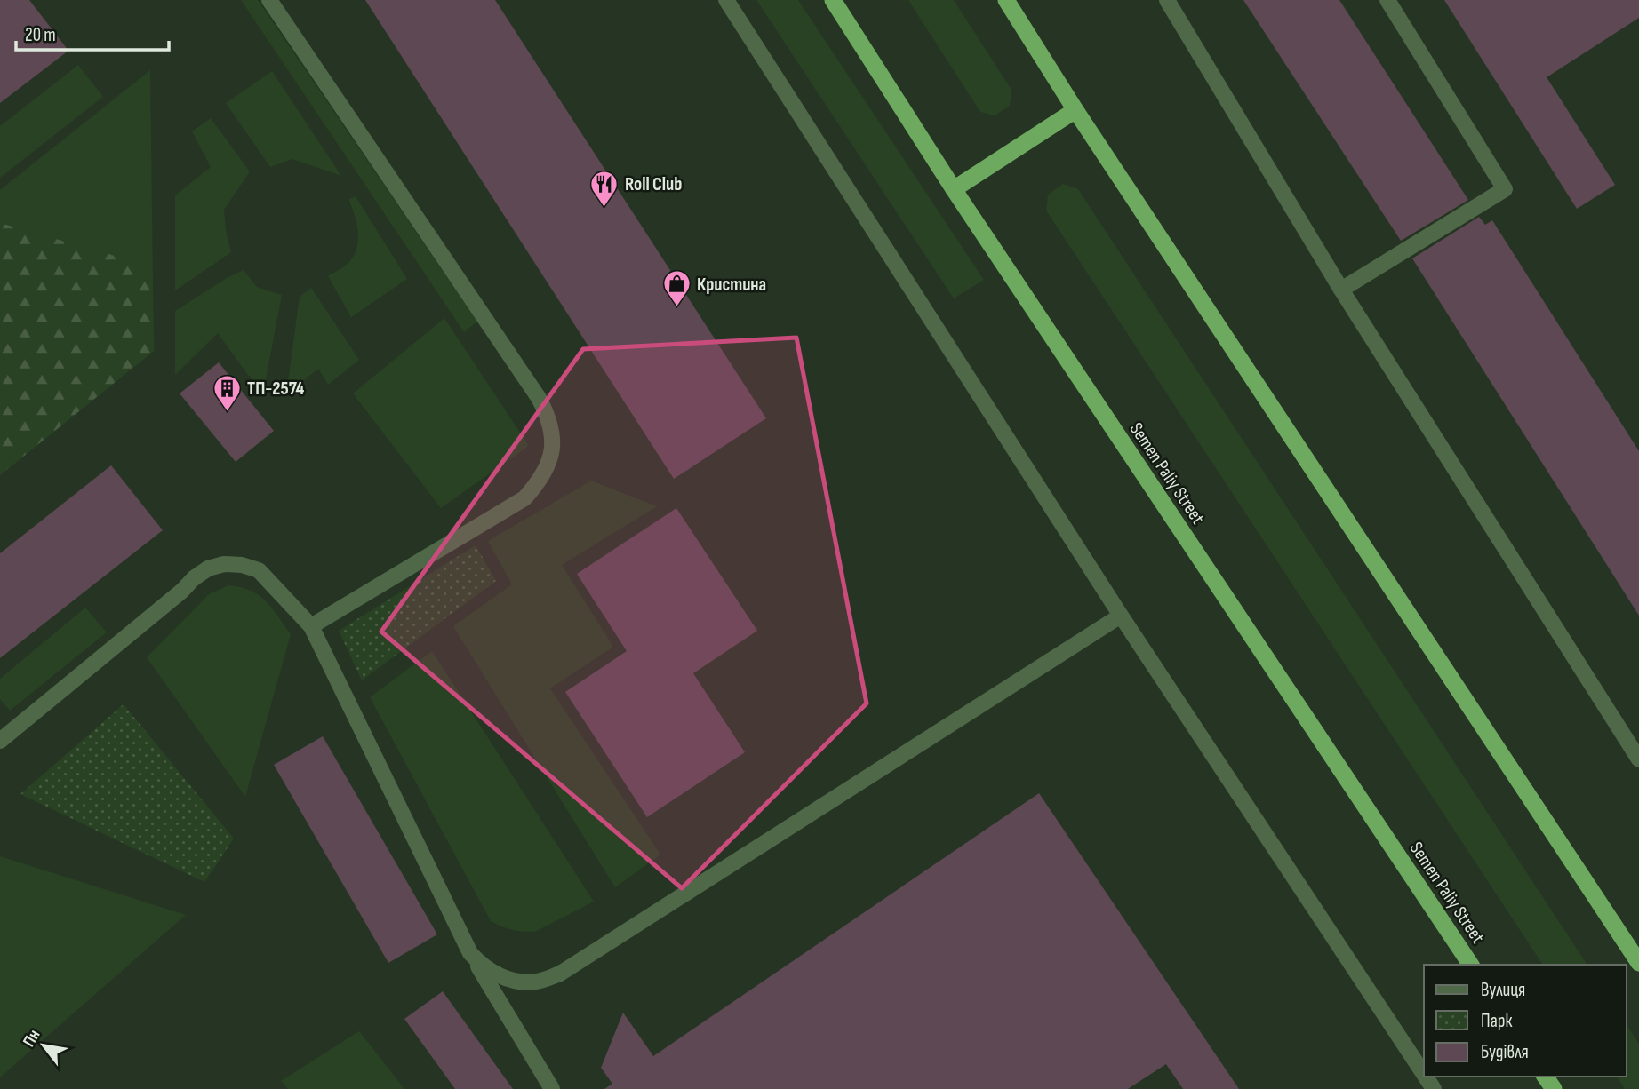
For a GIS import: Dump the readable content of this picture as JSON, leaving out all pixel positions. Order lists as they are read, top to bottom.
{
  "streets": {
    "highway": ["Semen Paliy Street"]
  },
  "places": {
    "restaurant": ["Roll Club"],
    "shop": ["Кристина"],
    "building": ["ТП-2574"]
  },
  "legend": ["Вулиця", "Парк", "Будівля"],
  "scale_bar": "20 m",
  "north": "top left"
}
